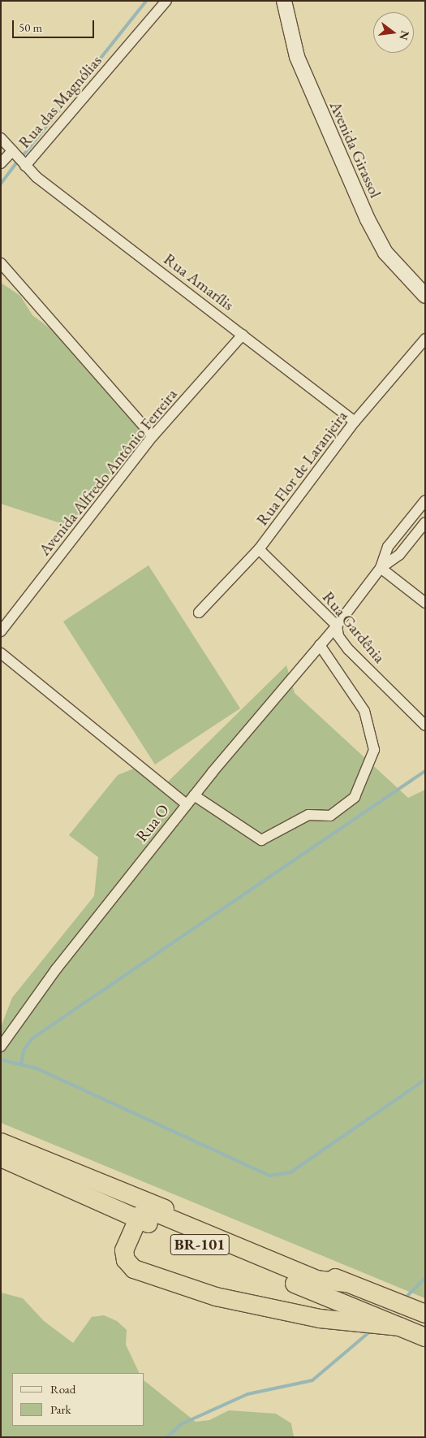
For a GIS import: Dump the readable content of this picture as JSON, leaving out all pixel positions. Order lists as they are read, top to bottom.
{
  "streets": {
    "highway": ["BR-101"],
    "street": [
      "Rua das Magnólias",
      "Avenida Girassol",
      "Rua Amarílis",
      "Rua Flor de Laranjeira",
      "Avenida Alfredo Antônio Ferreira",
      "Rua Gardênia",
      "Rua O"
    ]
  },
  "crossings": [
    ["Rua das Magnólias", "Rua Amarílis"],
    ["Rua Amarílis", "Rua Flor de Laranjeira"],
    ["Rua Amarílis", "Avenida Alfredo Antônio Ferreira"],
    ["Rua Flor de Laranjeira", "Rua Gardênia"],
    ["Rua Gardênia", "Rua O"]
  ],
  "legend": ["Road", "Park"],
  "scale_bar": "50 m",
  "north": "right"
}
